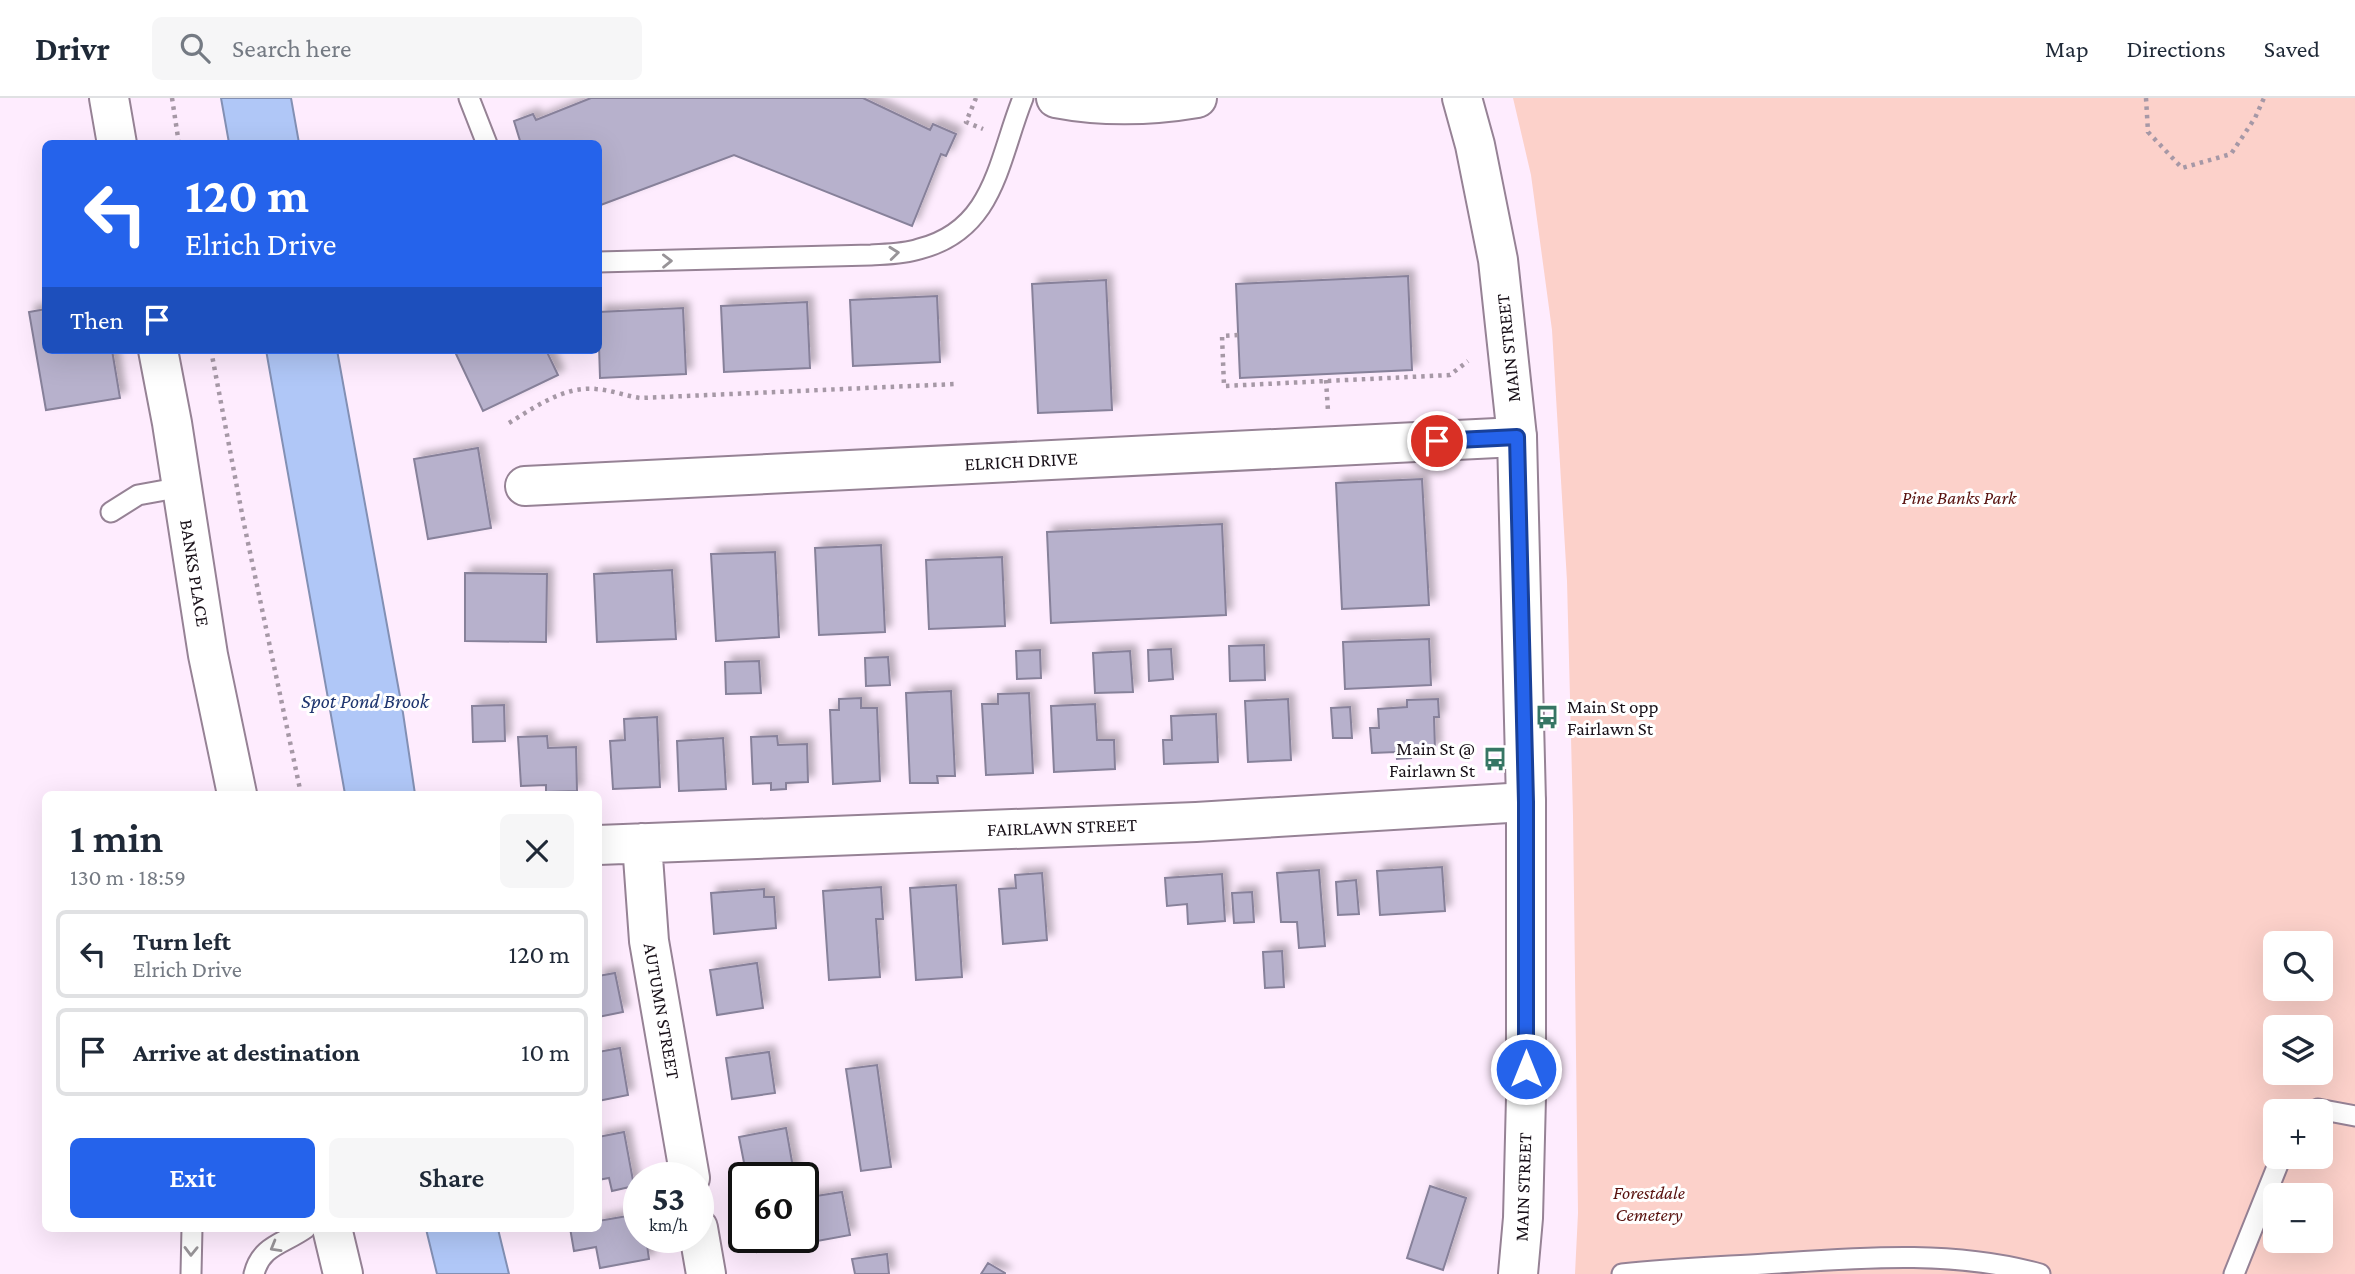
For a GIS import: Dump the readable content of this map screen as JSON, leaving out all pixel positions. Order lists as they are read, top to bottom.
{
  "streets": {
    "street": [
      "MAIN STREET",
      "ELRICH DRIVE",
      "BANKS PLACE",
      "FAIRLAWN STREET",
      "AUTUMN STREET"
    ]
  },
  "crossings": [
    ["MAIN STREET", "ELRICH DRIVE"],
    ["MAIN STREET", "FAIRLAWN STREET"],
    ["FAIRLAWN STREET", "AUTUMN STREET"]
  ],
  "water": ["Spot Pond Brook"],
  "parks": ["Pine Banks Park", "Forestdale Cemetery"],
  "places": {
    "bus stop": ["Main St opp Fairlawn St", "Main St @ Fairlawn St"]
  },
  "page": {
    "header": "Drivr",
    "search": "Search here",
    "nav": ["Map", "Directions", "Saved"],
    "turn": ["120 m", "Elrich Drive"],
    "then": "Then",
    "heading": ["1 min", "130 m · 18:59"],
    "list": [
      {
        "name": "Turn left",
        "note": "Elrich Drive",
        "value": "120 m"
      },
      {
        "name": "Arrive at destination",
        "value": "10 m"
      }
    ],
    "map_buttons": ["+", "−"],
    "buttons": ["Exit", "Share"],
    "speed": "53 km/h",
    "limit": "60"
  }
}
